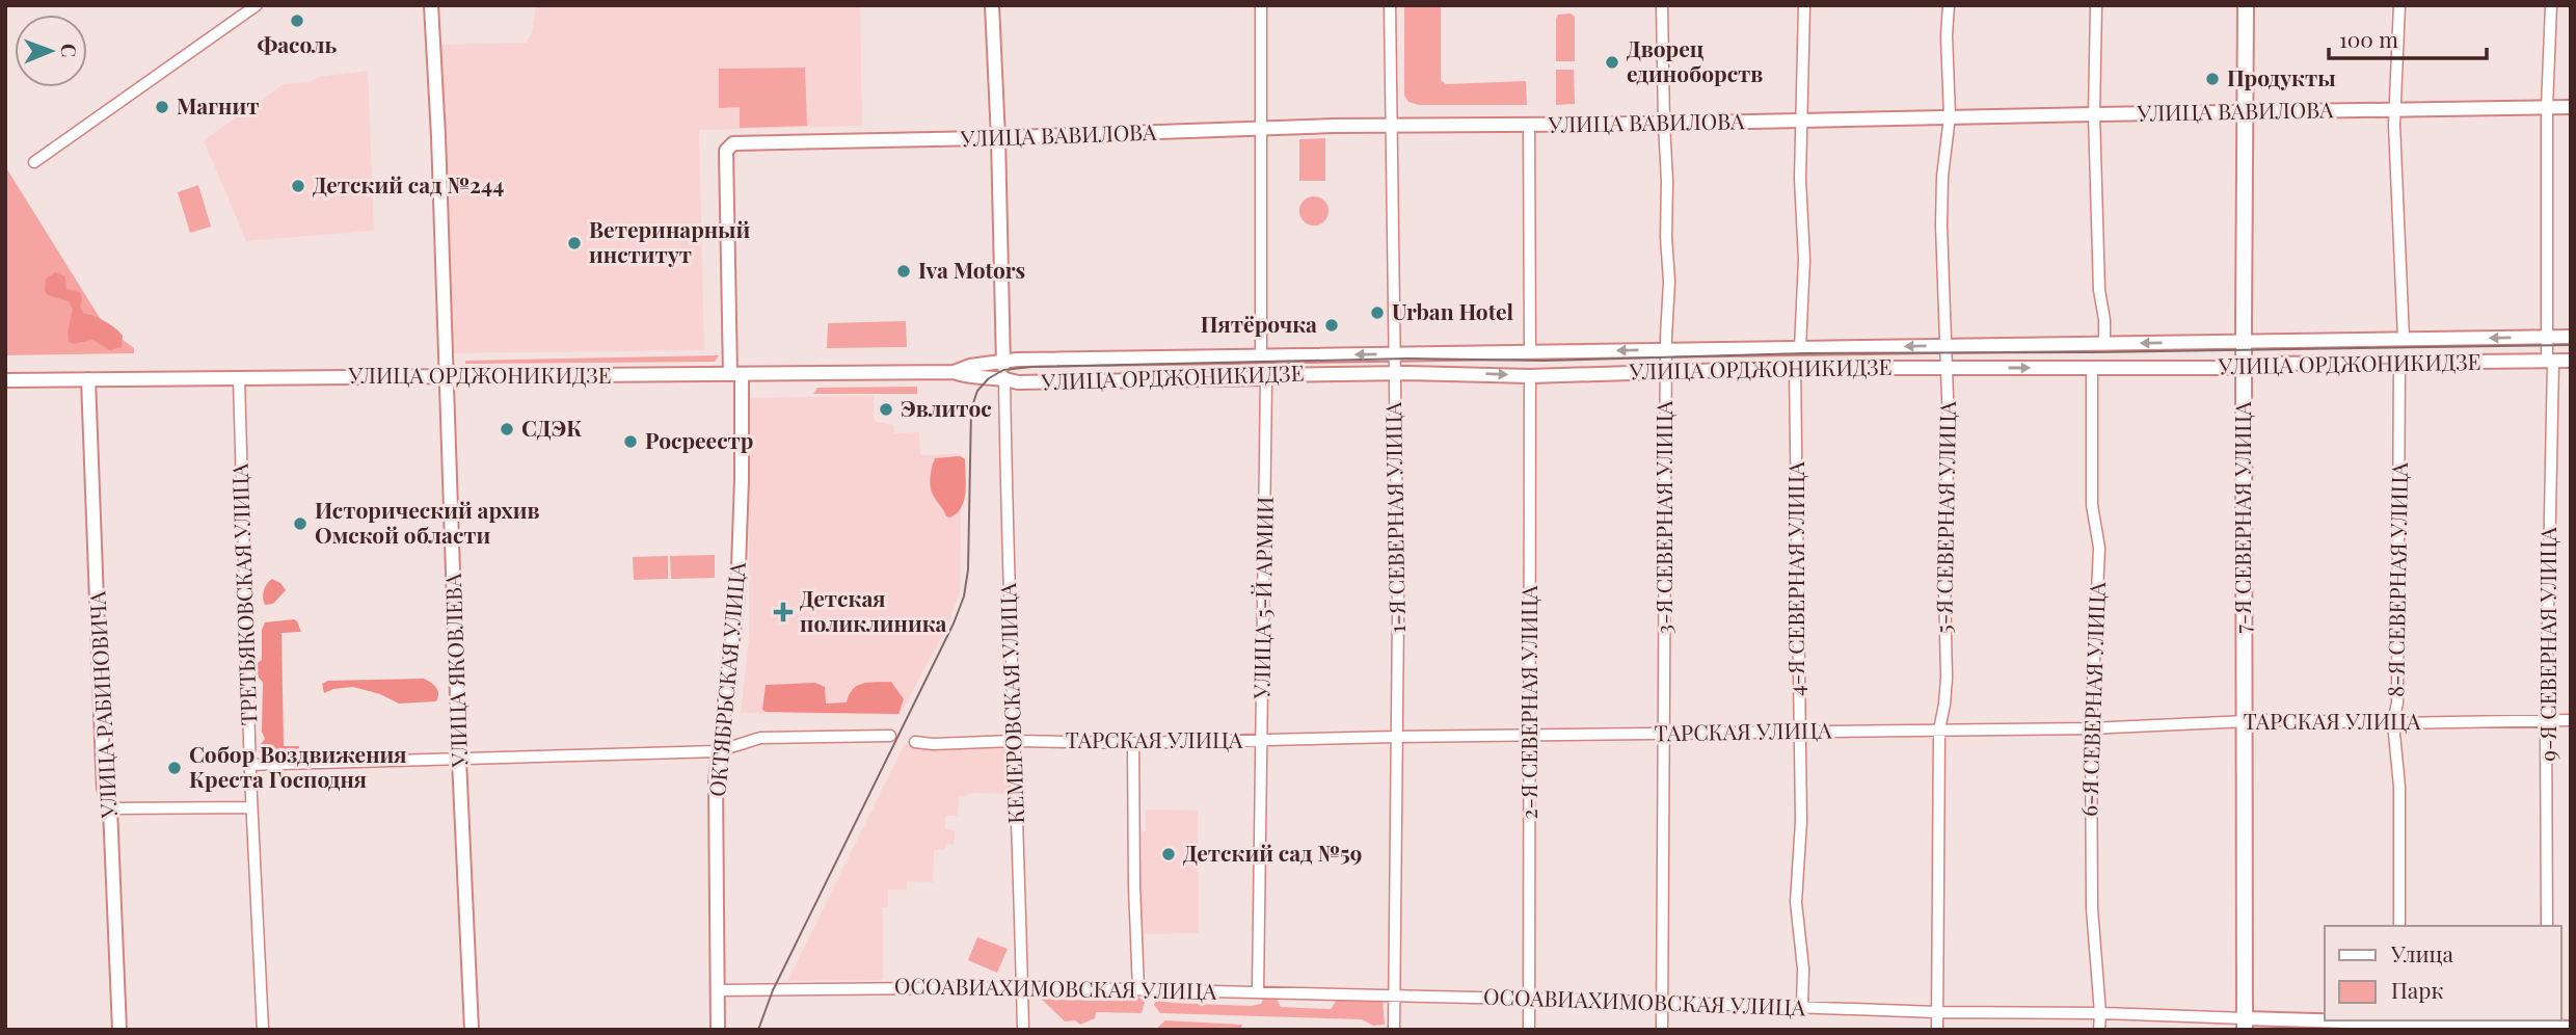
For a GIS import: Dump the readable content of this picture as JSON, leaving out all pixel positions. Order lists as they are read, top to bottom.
{
  "streets": {
    "main road": ["7-Я СЕВЕРНАЯ УЛИЦА"],
    "street": [
      "УЛИЦА ВАВИЛОВА",
      "УЛИЦА ОРДЖОНИКИДЗЕ",
      "1-Я СЕВЕРНАЯ УЛИЦА",
      "3-Я СЕВЕРНАЯ УЛИЦА",
      "5-Я СЕВЕРНАЯ УЛИЦА",
      "4-Я СЕВЕРНАЯ УЛИЦА",
      "8-Я СЕВЕРНАЯ УЛИЦА",
      "ТРЕТЬЯКОВСКАЯ УЛИЦА",
      "УЛИЦА 5-Й АРМИИ",
      "9-Я СЕВЕРНАЯ УЛИЦА",
      "УЛИЦА ЯКОВЛЕВА",
      "ОКТЯБРЬСКАЯ УЛИЦА",
      "6-Я СЕВЕРНАЯ УЛИЦА",
      "2-Я СЕВЕРНАЯ УЛИЦА",
      "КЕМЕРОВСКАЯ УЛИЦА",
      "УЛИЦА РАБИНОВИЧА",
      "ТАРСКАЯ УЛИЦА",
      "ОСОАВИАХИМОВСКАЯ УЛИЦА"
    ]
  },
  "crossings": [
    ["УЛИЦА ВАВИЛОВА", "1-Я СЕВЕРНАЯ УЛИЦА"],
    ["УЛИЦА ВАВИЛОВА", "3-Я СЕВЕРНАЯ УЛИЦА"],
    ["УЛИЦА ВАВИЛОВА", "5-Я СЕВЕРНАЯ УЛИЦА"],
    ["УЛИЦА ВАВИЛОВА", "7-Я СЕВЕРНАЯ УЛИЦА"],
    ["УЛИЦА ВАВИЛОВА", "9-Я СЕВЕРНАЯ УЛИЦА"],
    ["УЛИЦА ВАВИЛОВА", "ОКТЯБРЬСКАЯ УЛИЦА"],
    ["УЛИЦА ОРДЖОНИКИДЗЕ", "1-Я СЕВЕРНАЯ УЛИЦА"],
    ["УЛИЦА ОРДЖОНИКИДЗЕ", "3-Я СЕВЕРНАЯ УЛИЦА"],
    ["УЛИЦА ОРДЖОНИКИДЗЕ", "5-Я СЕВЕРНАЯ УЛИЦА"],
    ["УЛИЦА ОРДЖОНИКИДЗЕ", "7-Я СЕВЕРНАЯ УЛИЦА"],
    ["УЛИЦА ОРДЖОНИКИДЗЕ", "4-Я СЕВЕРНАЯ УЛИЦА"],
    ["УЛИЦА ОРДЖОНИКИДЗЕ", "8-Я СЕВЕРНАЯ УЛИЦА"],
    ["УЛИЦА ОРДЖОНИКИДЗЕ", "ТРЕТЬЯКОВСКАЯ УЛИЦА"],
    ["УЛИЦА ОРДЖОНИКИДЗЕ", "УЛИЦА 5-Й АРМИИ"],
    ["УЛИЦА ОРДЖОНИКИДЗЕ", "9-Я СЕВЕРНАЯ УЛИЦА"],
    ["УЛИЦА ОРДЖОНИКИДЗЕ", "УЛИЦА ЯКОВЛЕВА"],
    ["УЛИЦА ОРДЖОНИКИДЗЕ", "ОКТЯБРЬСКАЯ УЛИЦА"],
    ["УЛИЦА ОРДЖОНИКИДЗЕ", "6-Я СЕВЕРНАЯ УЛИЦА"],
    ["УЛИЦА ОРДЖОНИКИДЗЕ", "2-Я СЕВЕРНАЯ УЛИЦА"],
    ["УЛИЦА ОРДЖОНИКИДЗЕ", "КЕМЕРОВСКАЯ УЛИЦА"],
    ["УЛИЦА ОРДЖОНИКИДЗЕ", "УЛИЦА РАБИНОВИЧА"],
    ["1-Я СЕВЕРНАЯ УЛИЦА", "ТАРСКАЯ УЛИЦА"],
    ["1-Я СЕВЕРНАЯ УЛИЦА", "ОСОАВИАХИМОВСКАЯ УЛИЦА"],
    ["3-Я СЕВЕРНАЯ УЛИЦА", "ТАРСКАЯ УЛИЦА"],
    ["3-Я СЕВЕРНАЯ УЛИЦА", "ОСОАВИАХИМОВСКАЯ УЛИЦА"],
    ["5-Я СЕВЕРНАЯ УЛИЦА", "ТАРСКАЯ УЛИЦА"],
    ["5-Я СЕВЕРНАЯ УЛИЦА", "ОСОАВИАХИМОВСКАЯ УЛИЦА"],
    ["7-Я СЕВЕРНАЯ УЛИЦА", "ТАРСКАЯ УЛИЦА"],
    ["7-Я СЕВЕРНАЯ УЛИЦА", "ОСОАВИАХИМОВСКАЯ УЛИЦА"],
    ["4-Я СЕВЕРНАЯ УЛИЦА", "ТАРСКАЯ УЛИЦА"],
    ["4-Я СЕВЕРНАЯ УЛИЦА", "ОСОАВИАХИМОВСКАЯ УЛИЦА"],
    ["8-Я СЕВЕРНАЯ УЛИЦА", "ТАРСКАЯ УЛИЦА"],
    ["УЛИЦА 5-Й АРМИИ", "ТАРСКАЯ УЛИЦА"],
    ["УЛИЦА 5-Й АРМИИ", "ОСОАВИАХИМОВСКАЯ УЛИЦА"],
    ["9-Я СЕВЕРНАЯ УЛИЦА", "ТАРСКАЯ УЛИЦА"],
    ["ОКТЯБРЬСКАЯ УЛИЦА", "ОСОАВИАХИМОВСКАЯ УЛИЦА"],
    ["6-Я СЕВЕРНАЯ УЛИЦА", "ТАРСКАЯ УЛИЦА"],
    ["6-Я СЕВЕРНАЯ УЛИЦА", "ОСОАВИАХИМОВСКАЯ УЛИЦА"],
    ["2-Я СЕВЕРНАЯ УЛИЦА", "ТАРСКАЯ УЛИЦА"],
    ["2-Я СЕВЕРНАЯ УЛИЦА", "ОСОАВИАХИМОВСКАЯ УЛИЦА"],
    ["КЕМЕРОВСКАЯ УЛИЦА", "ТАРСКАЯ УЛИЦА"],
    ["КЕМЕРОВСКАЯ УЛИЦА", "ОСОАВИАХИМОВСКАЯ УЛИЦА"]
  ],
  "places": {
    "other": [
      "Фасоль",
      "Дворец единоборств",
      "Продукты",
      "Магнит",
      "Детский сад №244",
      "Ветеринарный институт",
      "Iva Motors",
      "Urban Hotel",
      "Пятёрочка",
      "Эвлитос",
      "СДЭК",
      "Росреестр",
      "Исторический архив Омской области",
      "Собор Воздвижения Креста Господня",
      "Детский сад №59"
    ],
    "health": ["Детская поликлиника"]
  },
  "legend": ["Улица", "Парк"],
  "scale_bar": "100 m",
  "north": "right"
}
